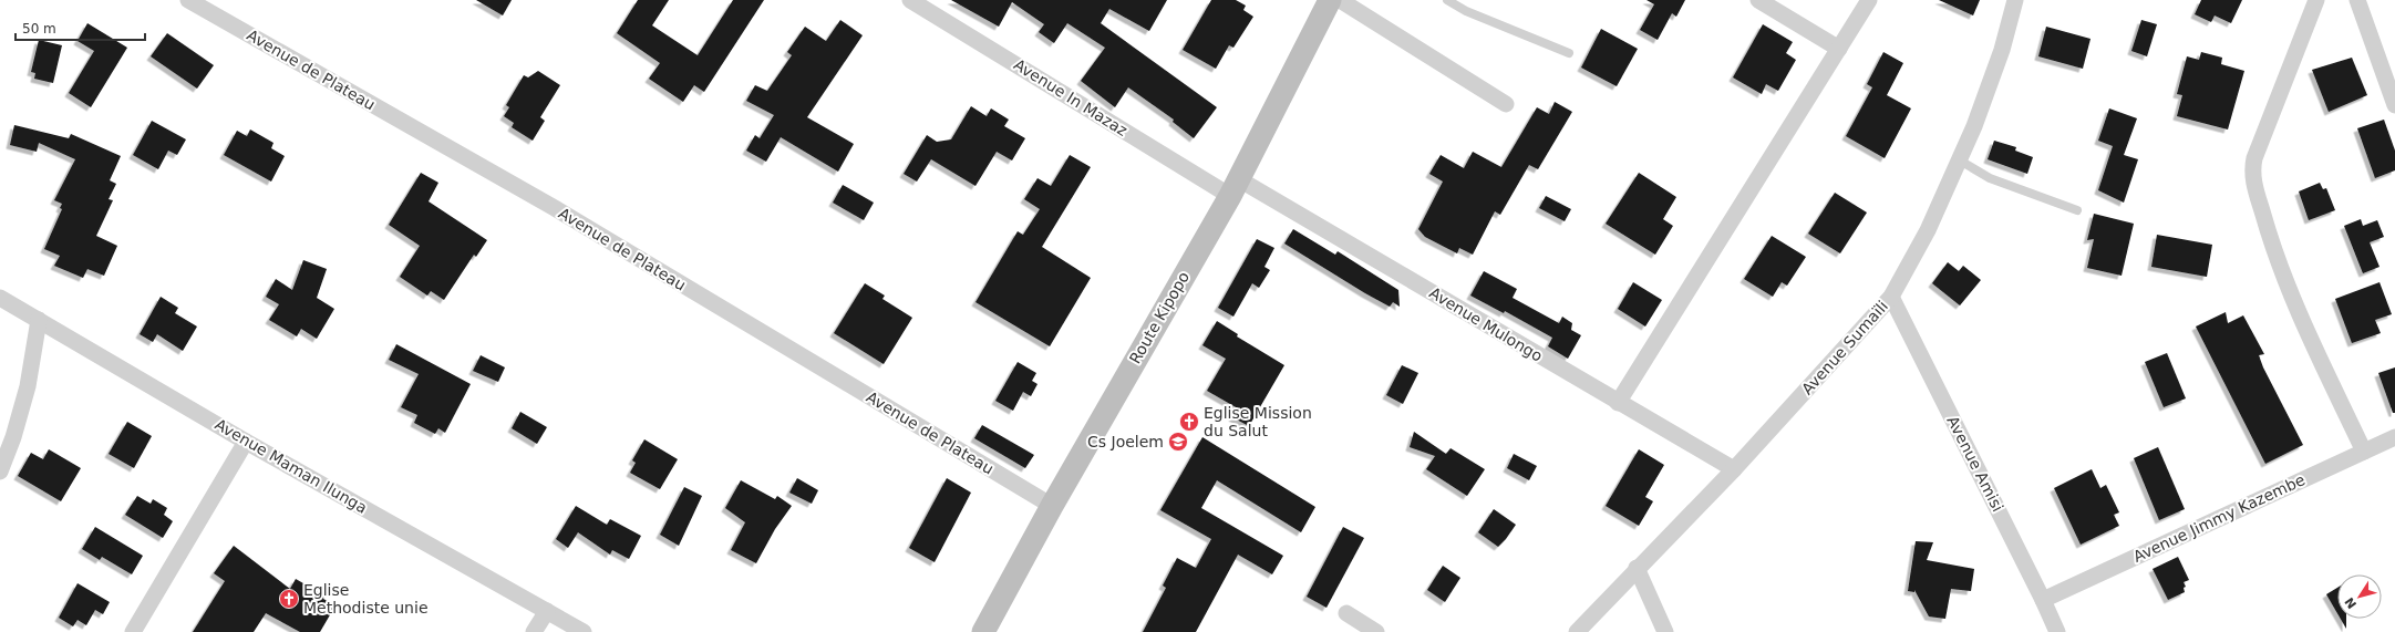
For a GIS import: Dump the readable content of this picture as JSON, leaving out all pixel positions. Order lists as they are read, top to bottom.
{
  "streets": {
    "main road": ["Route Kipopo"],
    "street": [
      "Avenue de Plateau",
      "Avenue In Mazaz",
      "Avenue Mulongo",
      "Avenue Sumaïli",
      "Avenue Amisi",
      "Avenue Maman Ilunga",
      "Avenue Jimmy Kazembe"
    ]
  },
  "crossings": [
    ["Avenue de Plateau", "Route Kipopo"],
    ["Avenue In Mazaz", "Route Kipopo"],
    ["Avenue In Mazaz", "Avenue Mulongo"],
    ["Route Kipopo", "Avenue Mulongo"],
    ["Avenue Mulongo", "Avenue Sumaïli"],
    ["Avenue Sumaïli", "Avenue Amisi"],
    ["Avenue Amisi", "Avenue Jimmy Kazembe"]
  ],
  "places": {
    "church": ["Eglise Mission du Salut", "Eglise Methodiste unie"],
    "school or university": ["Cs Joelem"]
  },
  "scale_bar": "50 m",
  "north": "bottom left"
}
